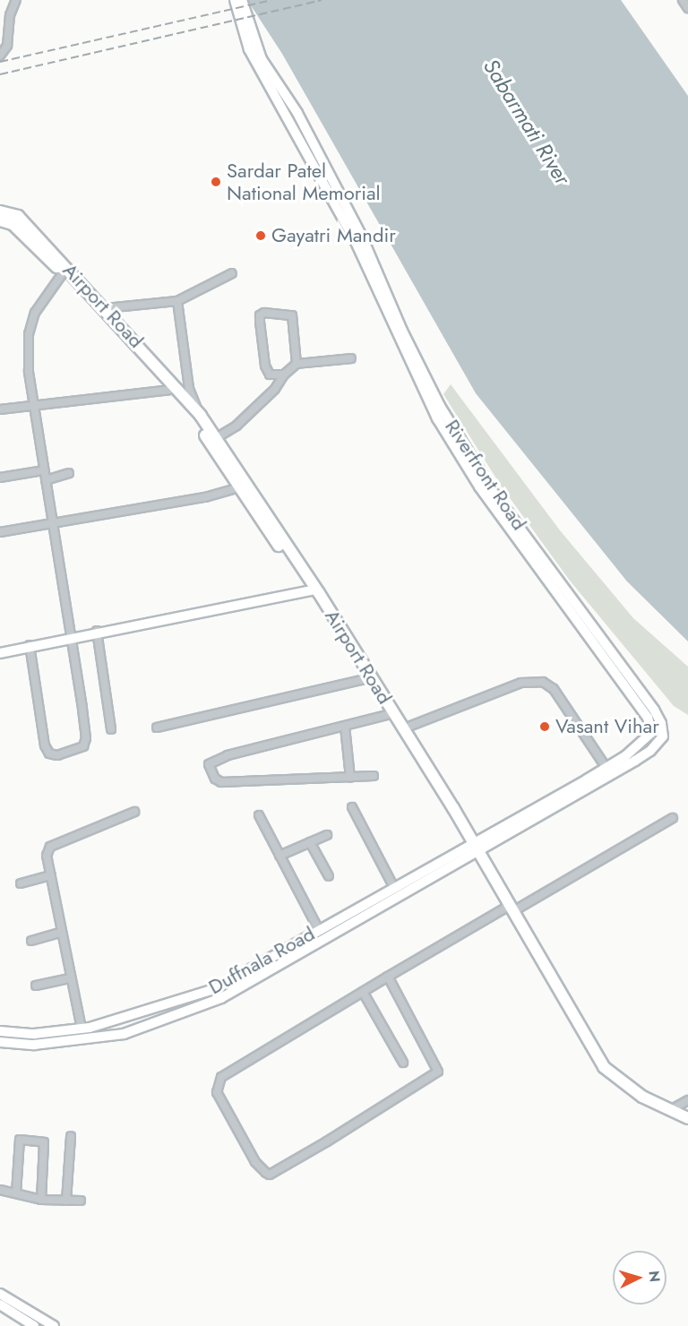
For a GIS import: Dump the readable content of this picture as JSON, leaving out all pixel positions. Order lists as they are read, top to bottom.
{
  "streets": {
    "main road": ["Airport Road", "Riverfront Road", "Duffnala Road"]
  },
  "crossings": [
    ["Airport Road", "Riverfront Road"],
    ["Airport Road", "Duffnala Road"],
    ["Riverfront Road", "Duffnala Road"]
  ],
  "water": ["Sabarmati River"],
  "places": ["Sardar Patel National Memorial", "Gayatri Mandir", "Vasant Vihar"],
  "north": "right"
}
